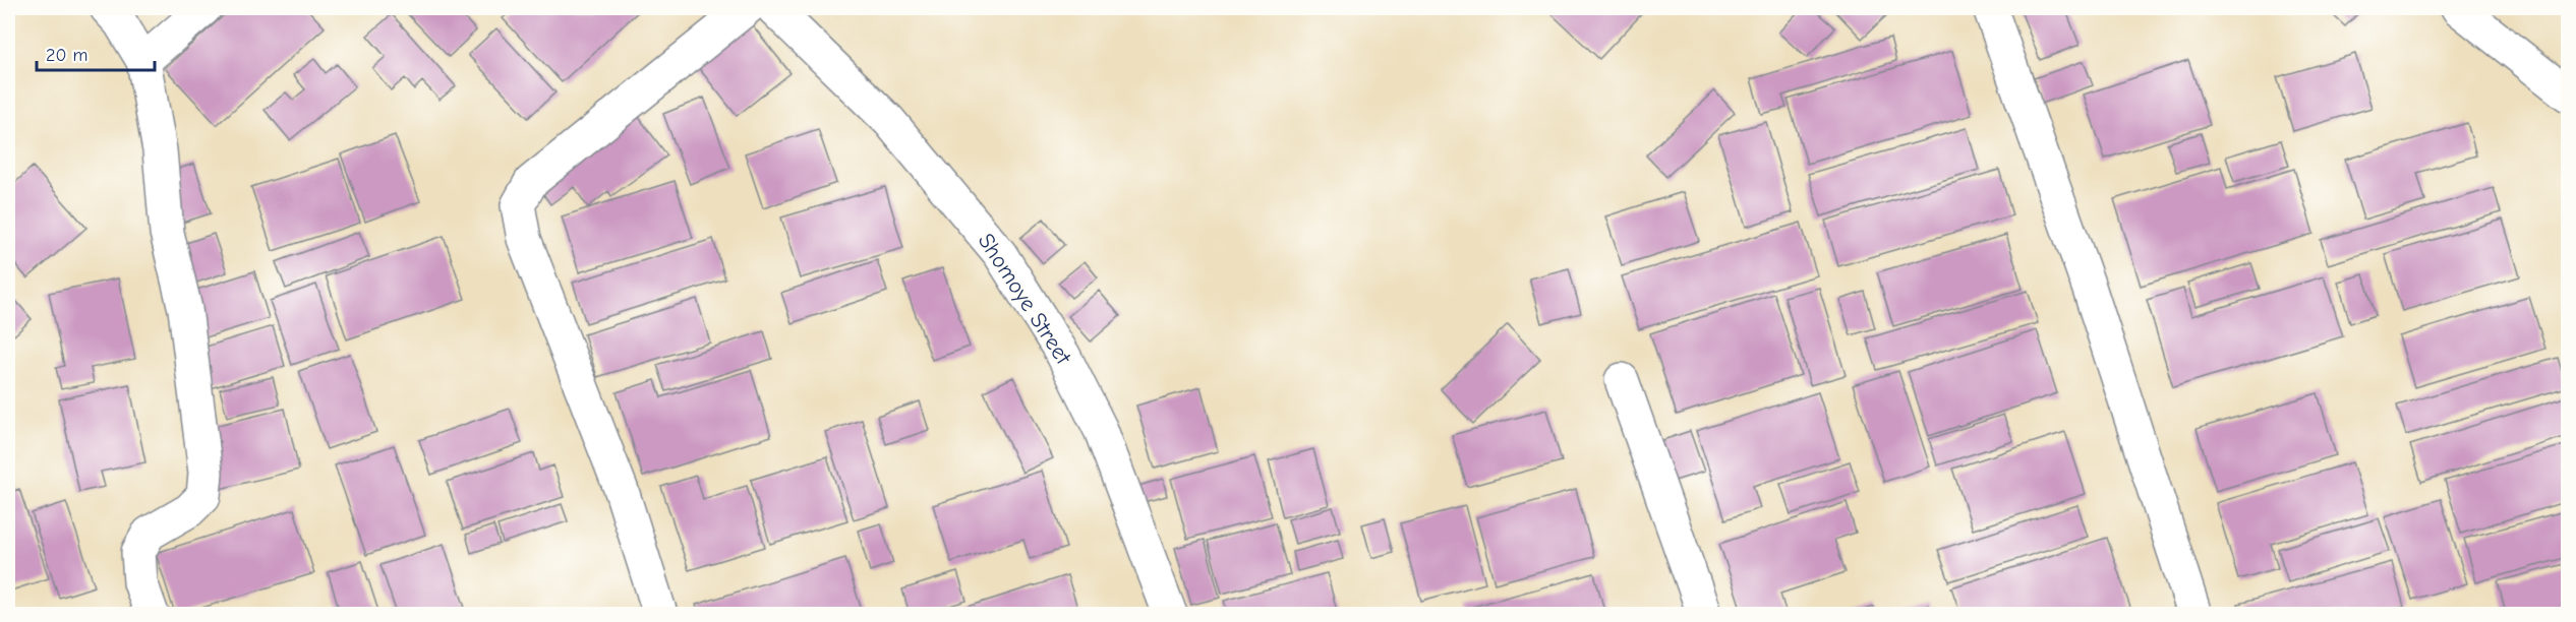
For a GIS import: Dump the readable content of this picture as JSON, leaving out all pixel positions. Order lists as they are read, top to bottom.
{
  "streets": {
    "street": ["Shomoye Street"]
  },
  "scale_bar": "20 m"
}
